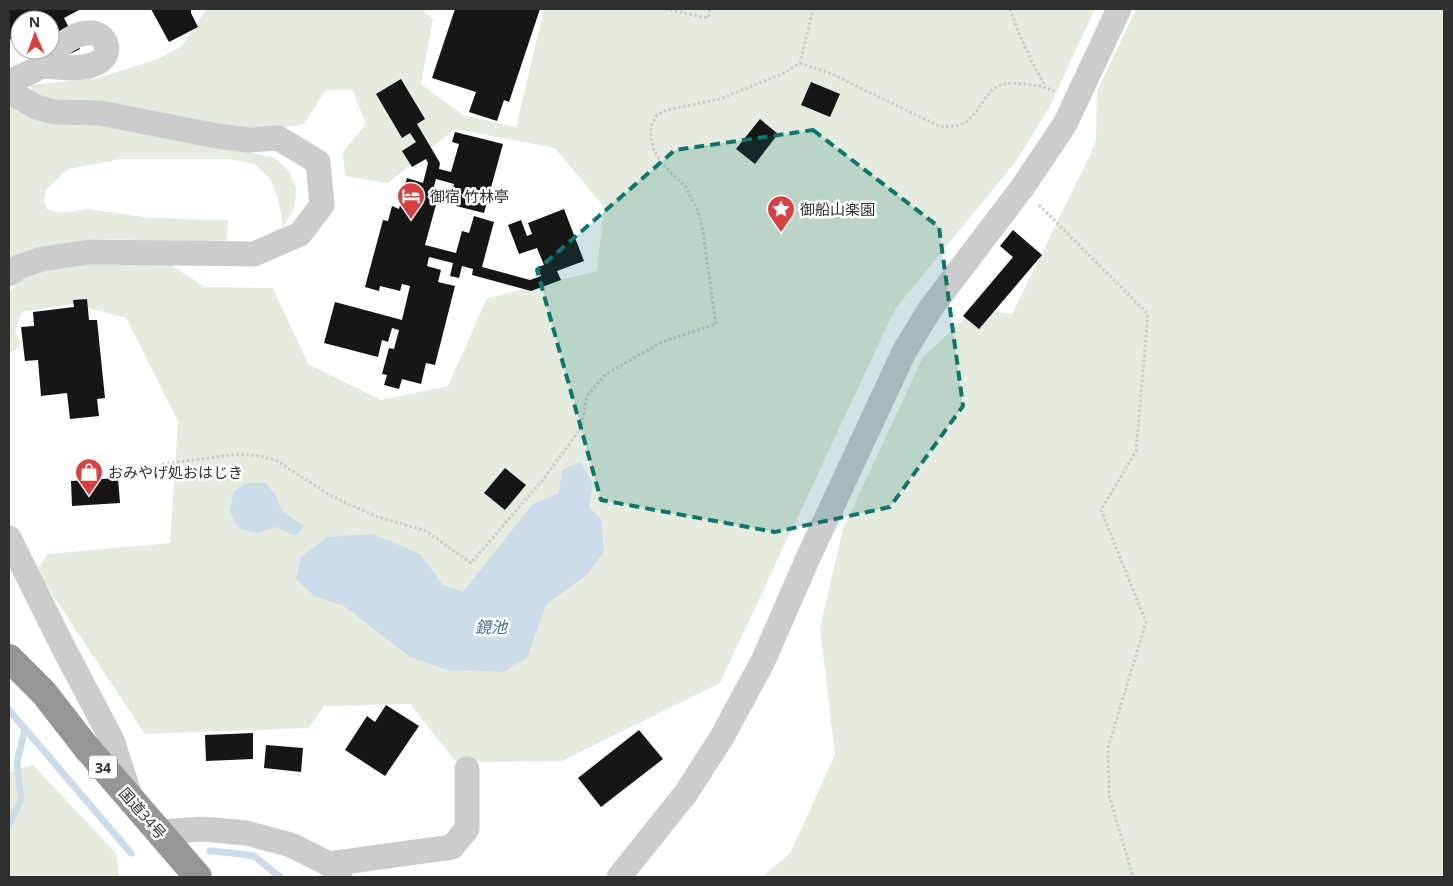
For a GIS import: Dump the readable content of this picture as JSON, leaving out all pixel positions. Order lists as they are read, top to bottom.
{
  "streets": {
    "highway": ["34", "国道34号"]
  },
  "water": ["鏡池"],
  "places": {
    "hotel": ["御宿 竹林亭"],
    "place": ["御船山楽園"],
    "shop": ["おみやげ処おはじき"]
  },
  "north": "top"
}
